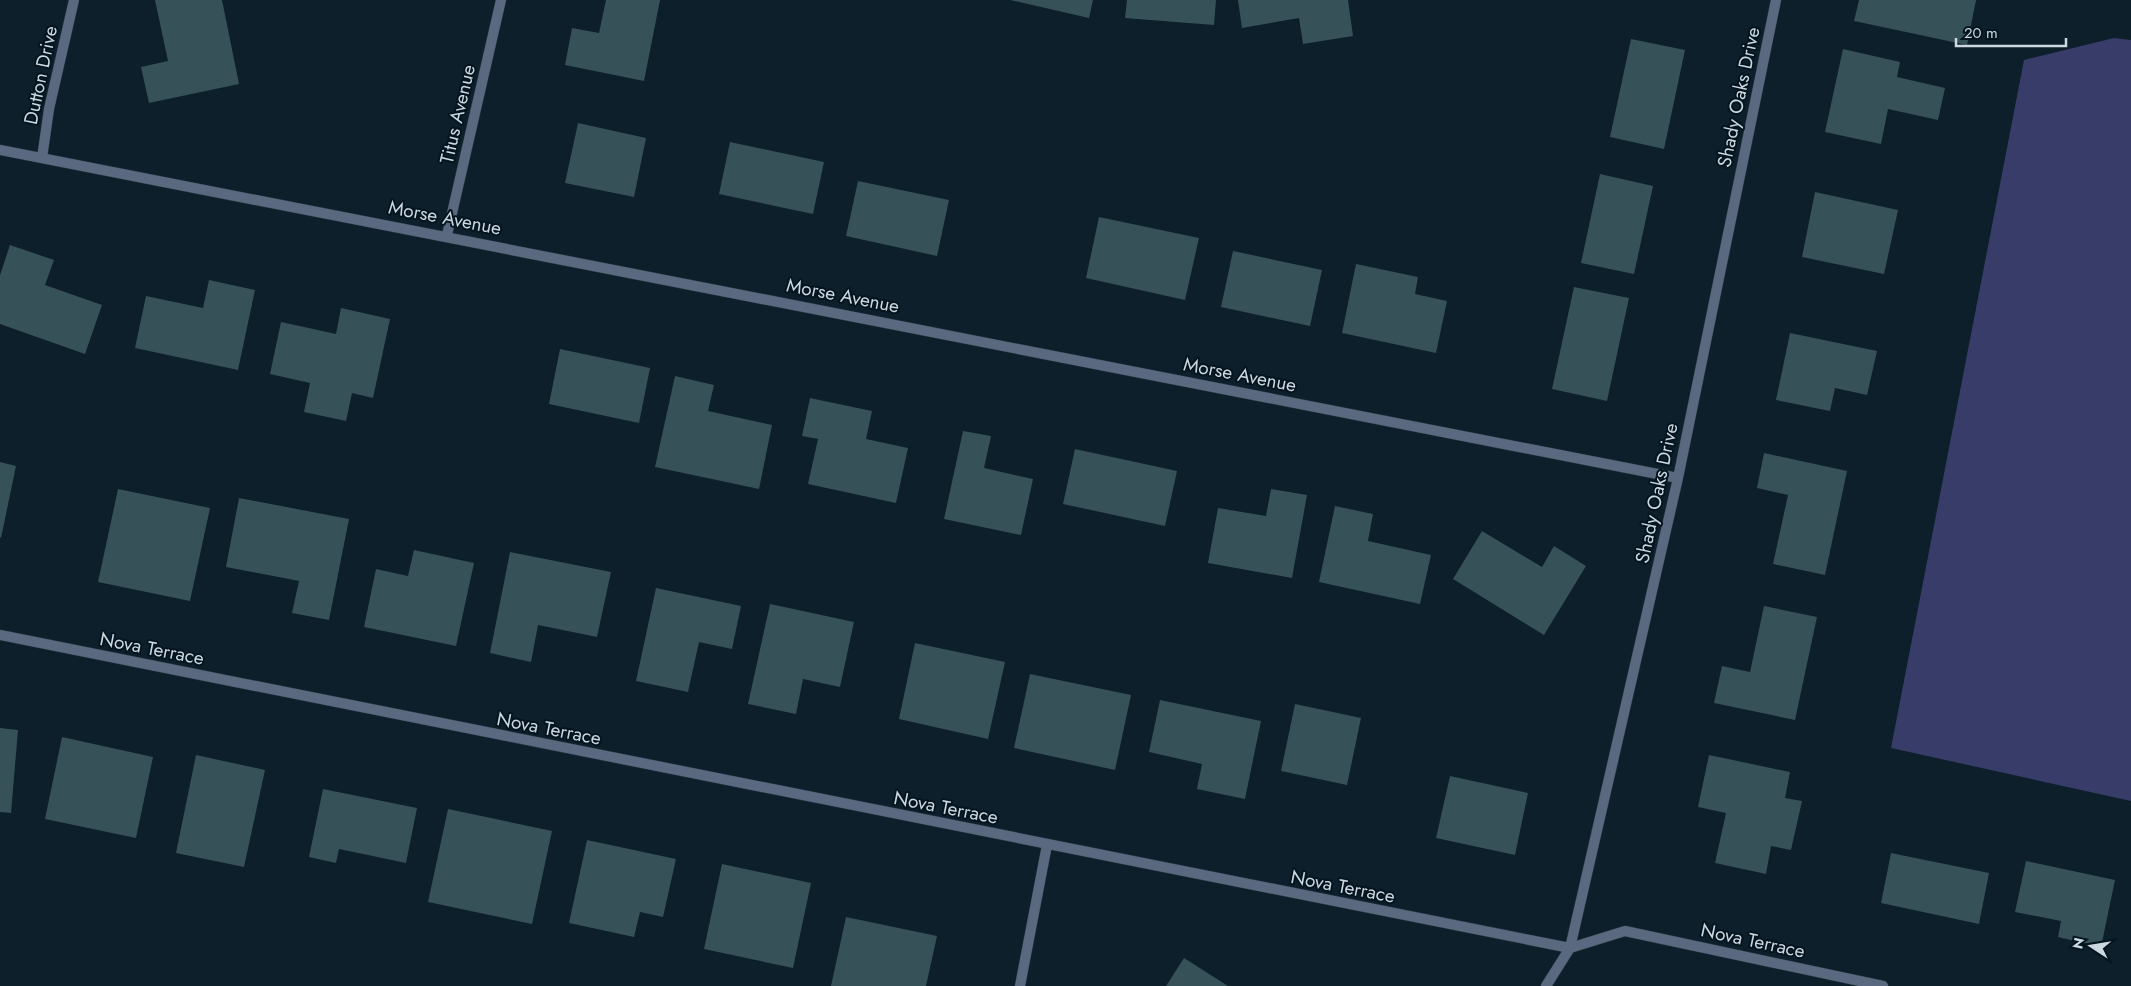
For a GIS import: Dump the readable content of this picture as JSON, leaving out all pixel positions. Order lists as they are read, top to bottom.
{
  "streets": {
    "street": [
      "Dutton Drive",
      "Shady Oaks Drive",
      "Titus Avenue",
      "Morse Avenue",
      "Nova Terrace"
    ]
  },
  "crossings": [
    ["Dutton Drive", "Morse Avenue"],
    ["Shady Oaks Drive", "Morse Avenue"],
    ["Shady Oaks Drive", "Nova Terrace"],
    ["Titus Avenue", "Morse Avenue"]
  ],
  "scale_bar": "20 m",
  "north": "left"
}
